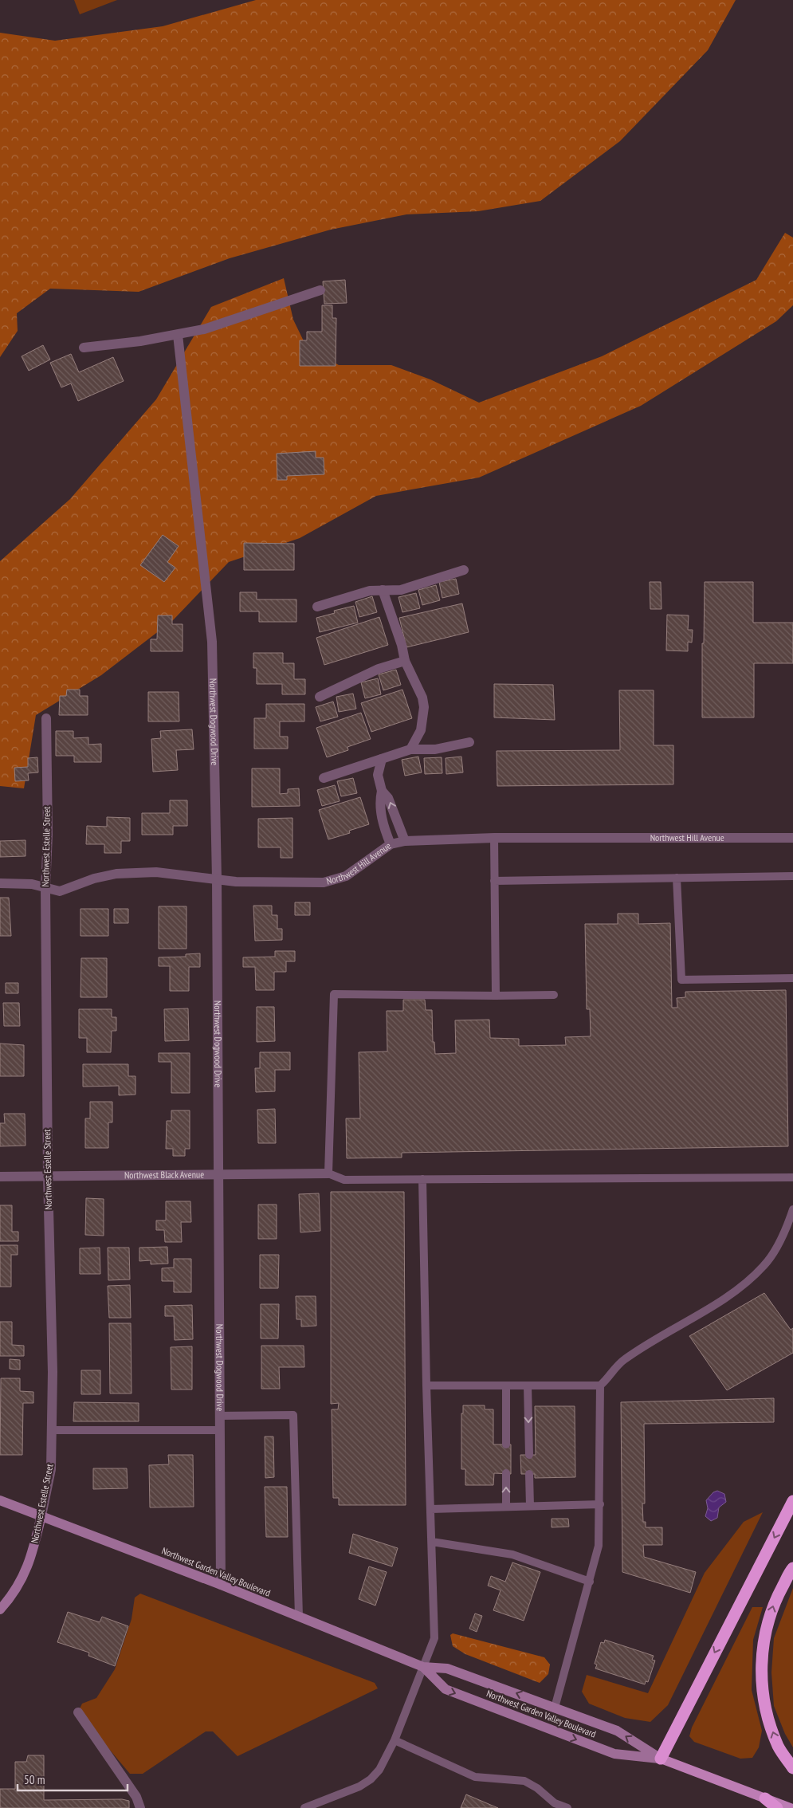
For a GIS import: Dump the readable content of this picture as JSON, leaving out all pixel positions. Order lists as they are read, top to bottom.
{
  "streets": {
    "main road": ["Northwest Estelle Street", "Northwest Garden Valley Boulevard"],
    "street": ["Northwest Dogwood Drive", "Northwest Hill Avenue", "Northwest Black Avenue"]
  },
  "crossings": [
    ["Northwest Dogwood Drive", "Northwest Hill Avenue"],
    ["Northwest Dogwood Drive", "Northwest Black Avenue"],
    ["Northwest Dogwood Drive", "Northwest Garden Valley Boulevard"],
    ["Northwest Hill Avenue", "Northwest Estelle Street"],
    ["Northwest Estelle Street", "Northwest Black Avenue"],
    ["Northwest Estelle Street", "Northwest Garden Valley Boulevard"]
  ],
  "scale_bar": "50 m"
}
